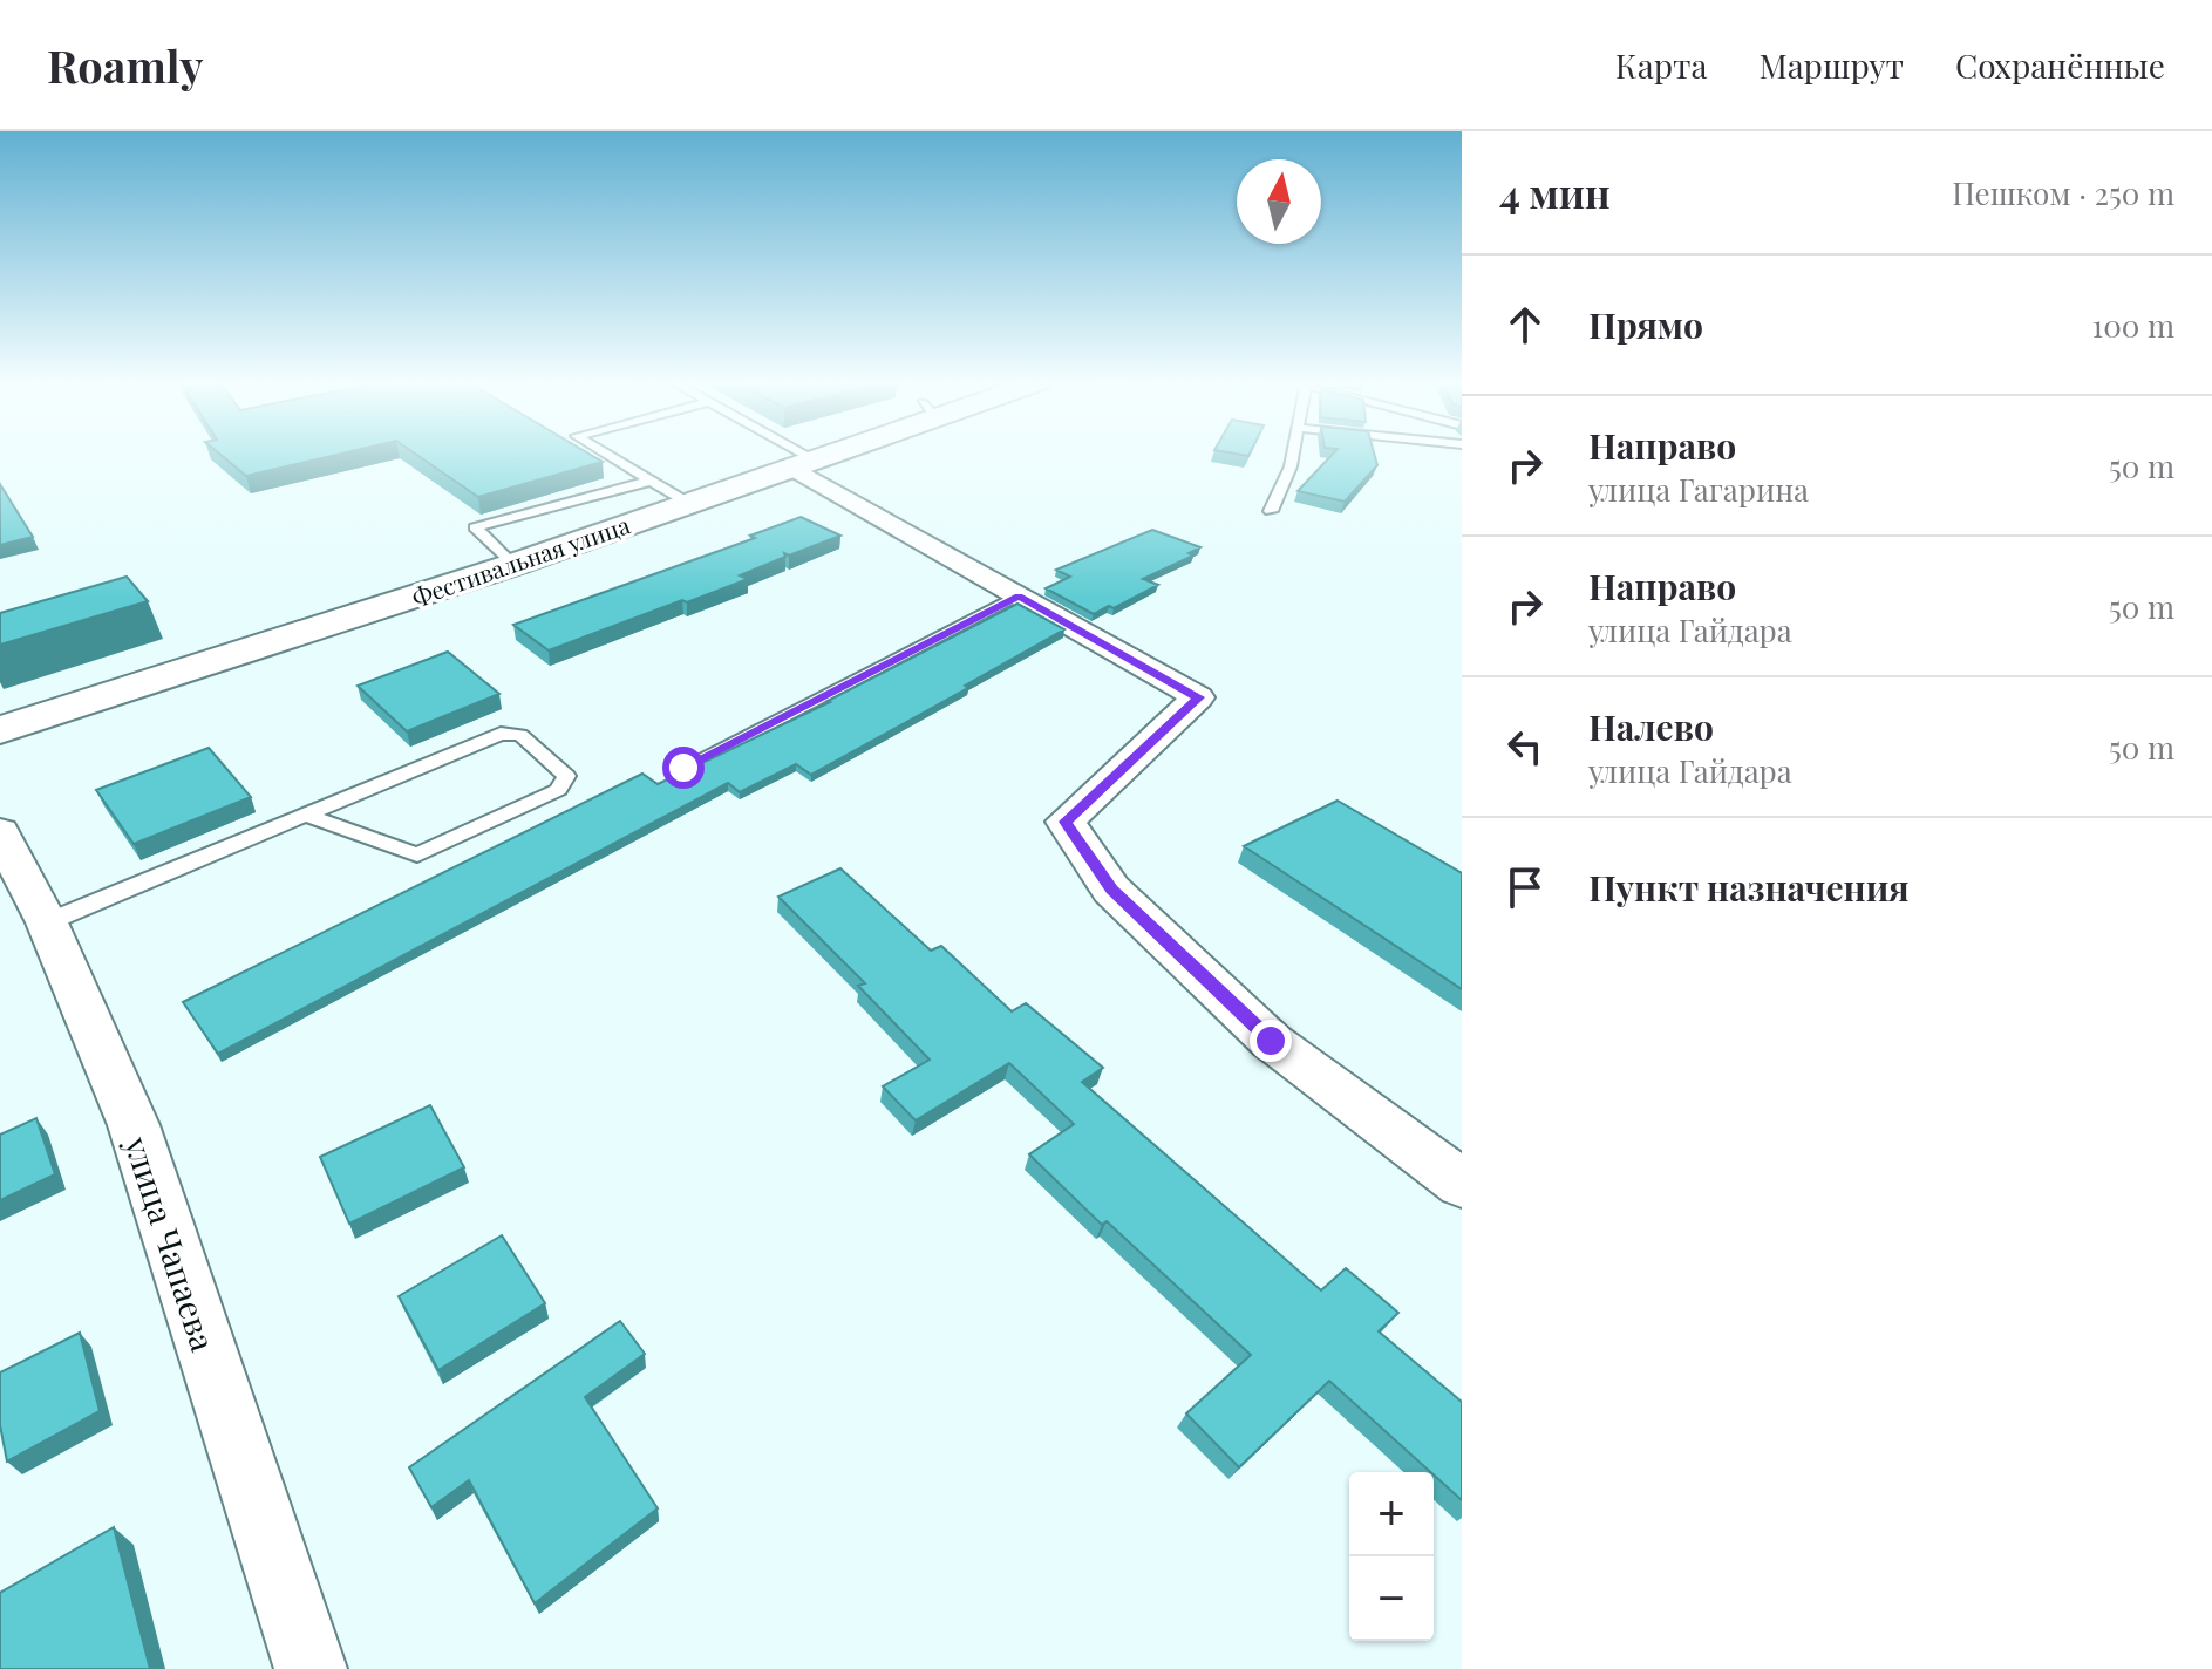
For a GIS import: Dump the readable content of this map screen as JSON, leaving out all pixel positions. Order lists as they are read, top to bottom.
{
  "streets": {
    "street": ["Фестивальная улица", "улица Чапаева"]
  },
  "north": "top",
  "page": {
    "header": "Roamly",
    "nav": ["Карта", "Маршрут", "Сохранённые"],
    "heading": ["4 мин", "Пешком · 250 m"],
    "list": [
      ["Прямо", "100 m"],
      ["Направо", "улица Гагарина", "50 m"],
      ["Направо", "улица Гайдара", "50 m"],
      ["Налево", "улица Гайдара", "50 m"],
      "Пункт назначения"
    ],
    "map_buttons": ["+", "−"]
  }
}
